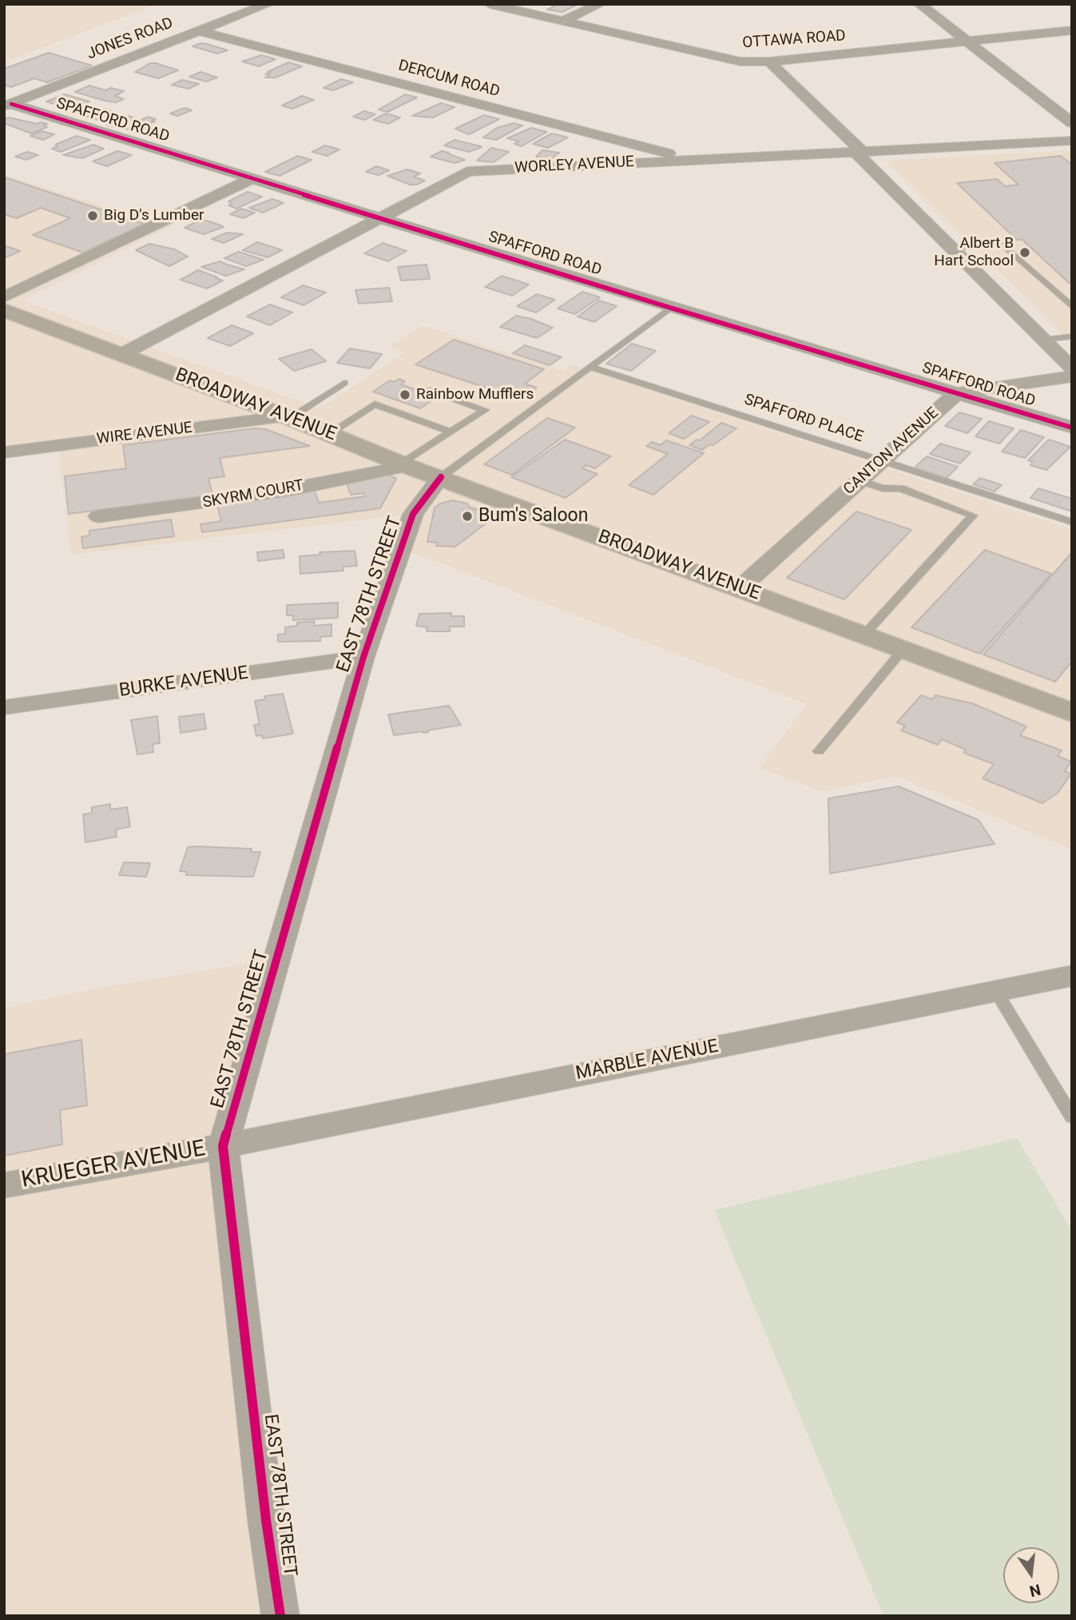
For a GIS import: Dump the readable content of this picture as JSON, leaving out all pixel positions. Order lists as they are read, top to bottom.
{
  "streets": {
    "main road": ["BROADWAY AVENUE"],
    "street": [
      "JONES ROAD",
      "OTTAWA ROAD",
      "DERCUM ROAD",
      "SPAFFORD ROAD",
      "WORLEY AVENUE",
      "WIRE AVENUE",
      "CANTON AVENUE",
      "SKYRM COURT",
      "EAST 78TH STREET",
      "BURKE AVENUE",
      "MARBLE AVENUE",
      "KRUEGER AVENUE"
    ],
    "lane": ["SPAFFORD PLACE"]
  },
  "crossings": [
    ["JONES ROAD", "DERCUM ROAD"],
    ["JONES ROAD", "SPAFFORD ROAD"],
    ["DERCUM ROAD", "WORLEY AVENUE"],
    ["SPAFFORD ROAD", "WORLEY AVENUE"],
    ["SPAFFORD ROAD", "CANTON AVENUE"],
    ["SPAFFORD ROAD", "EAST 78TH STREET"],
    ["WORLEY AVENUE", "BROADWAY AVENUE"],
    ["BROADWAY AVENUE", "WIRE AVENUE"],
    ["BROADWAY AVENUE", "CANTON AVENUE"],
    ["BROADWAY AVENUE", "SKYRM COURT"],
    ["BROADWAY AVENUE", "EAST 78TH STREET"],
    ["SPAFFORD PLACE", "CANTON AVENUE"],
    ["SPAFFORD PLACE", "EAST 78TH STREET"],
    ["EAST 78TH STREET", "BURKE AVENUE"],
    ["EAST 78TH STREET", "MARBLE AVENUE"],
    ["EAST 78TH STREET", "KRUEGER AVENUE"],
    ["MARBLE AVENUE", "KRUEGER AVENUE"]
  ],
  "places": [
    "Big D's Lumber",
    "Albert B Hart School",
    "Rainbow Mufflers",
    "Bum's Saloon"
  ],
  "north": "bottom"
}
